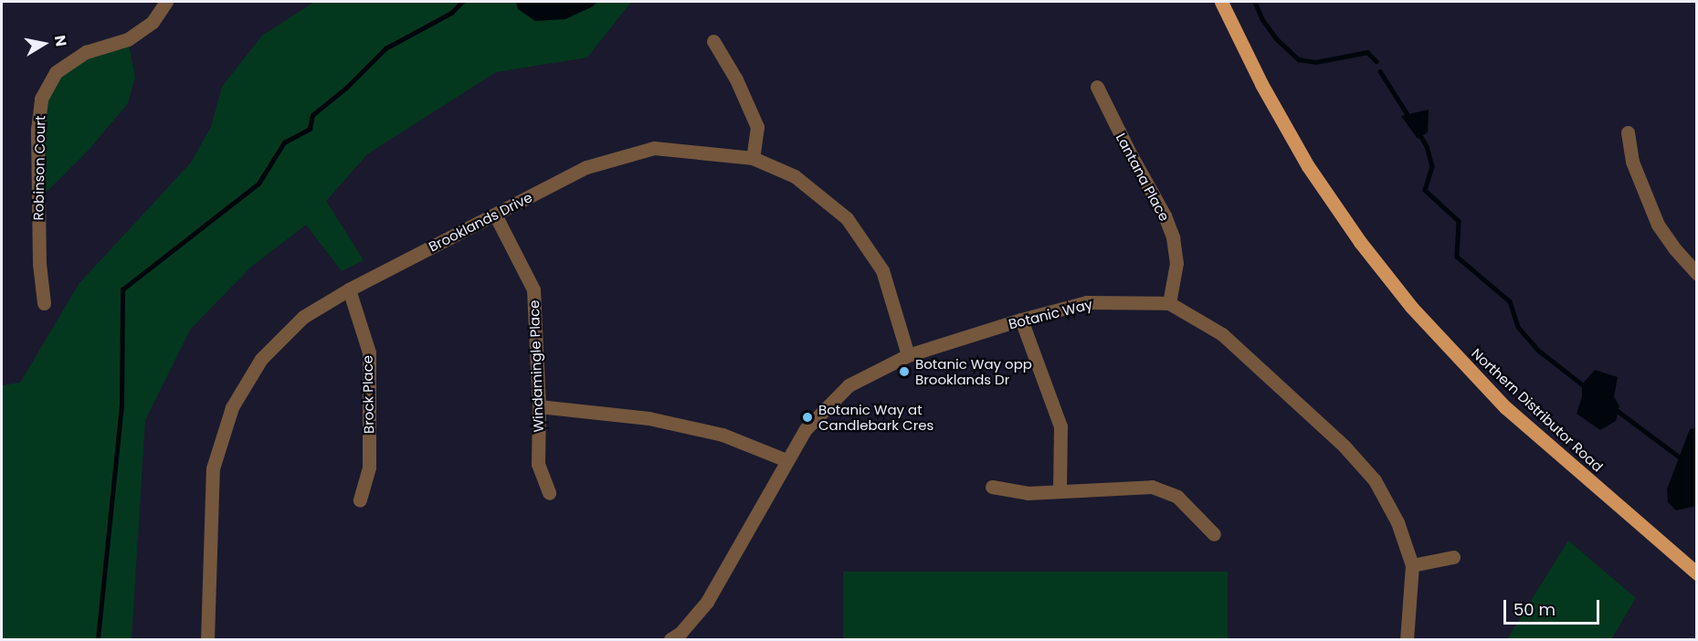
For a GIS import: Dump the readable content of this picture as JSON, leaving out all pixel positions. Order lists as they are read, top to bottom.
{
  "streets": {
    "main road": ["Northern Distributor Road"],
    "street": [
      "Robinson Court",
      "Lantana Place",
      "Brooklands Drive",
      "Botanic Way",
      "Windamingle Place",
      "Brock Place"
    ]
  },
  "crossings": [
    ["Lantana Place", "Botanic Way"],
    ["Brooklands Drive", "Botanic Way"],
    ["Brooklands Drive", "Windamingle Place"],
    ["Brooklands Drive", "Brock Place"]
  ],
  "places": ["Botanic Way opp Brooklands Dr", "Botanic Way at Candlebark Cres"],
  "scale_bar": "50 m",
  "north": "right"
}
